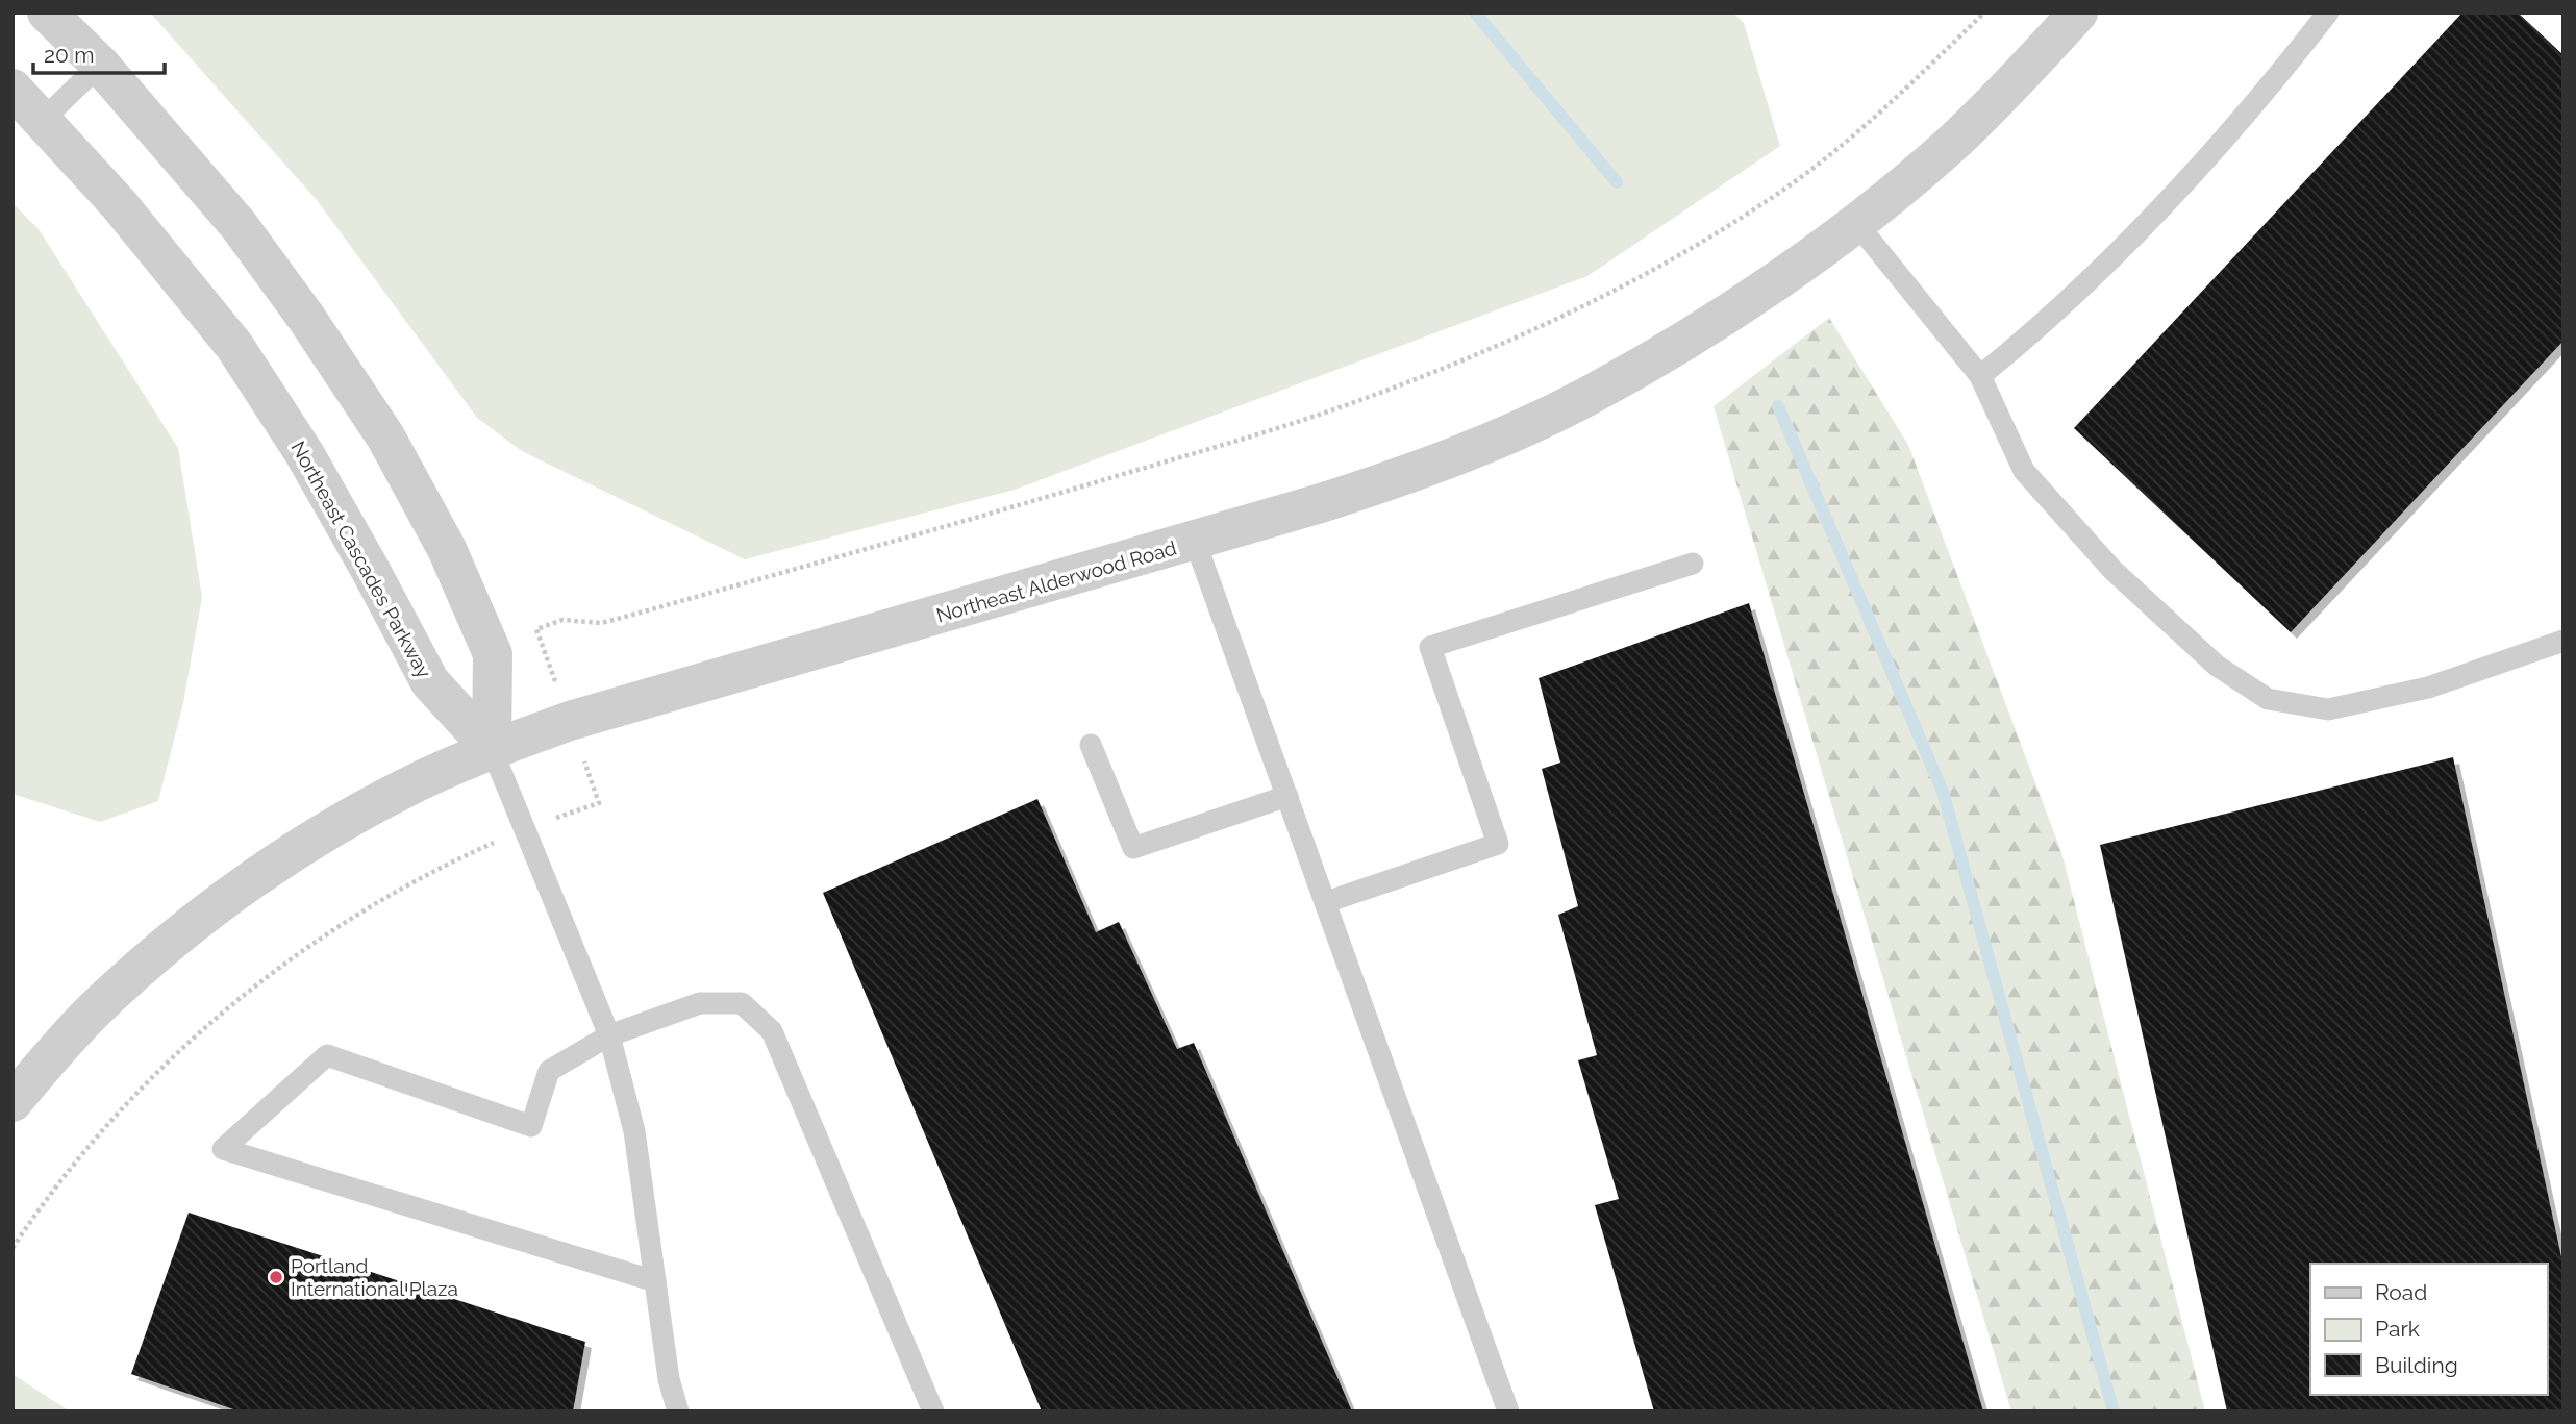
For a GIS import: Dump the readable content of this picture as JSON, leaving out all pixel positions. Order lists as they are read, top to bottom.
{
  "streets": {
    "street": ["Northeast Cascades Parkway", "Northeast Alderwood Road"]
  },
  "crossings": [
    ["Northeast Cascades Parkway", "Northeast Alderwood Road"]
  ],
  "places": ["Portland International Plaza"],
  "legend": ["Road", "Park", "Building"],
  "scale_bar": "20 m"
}
